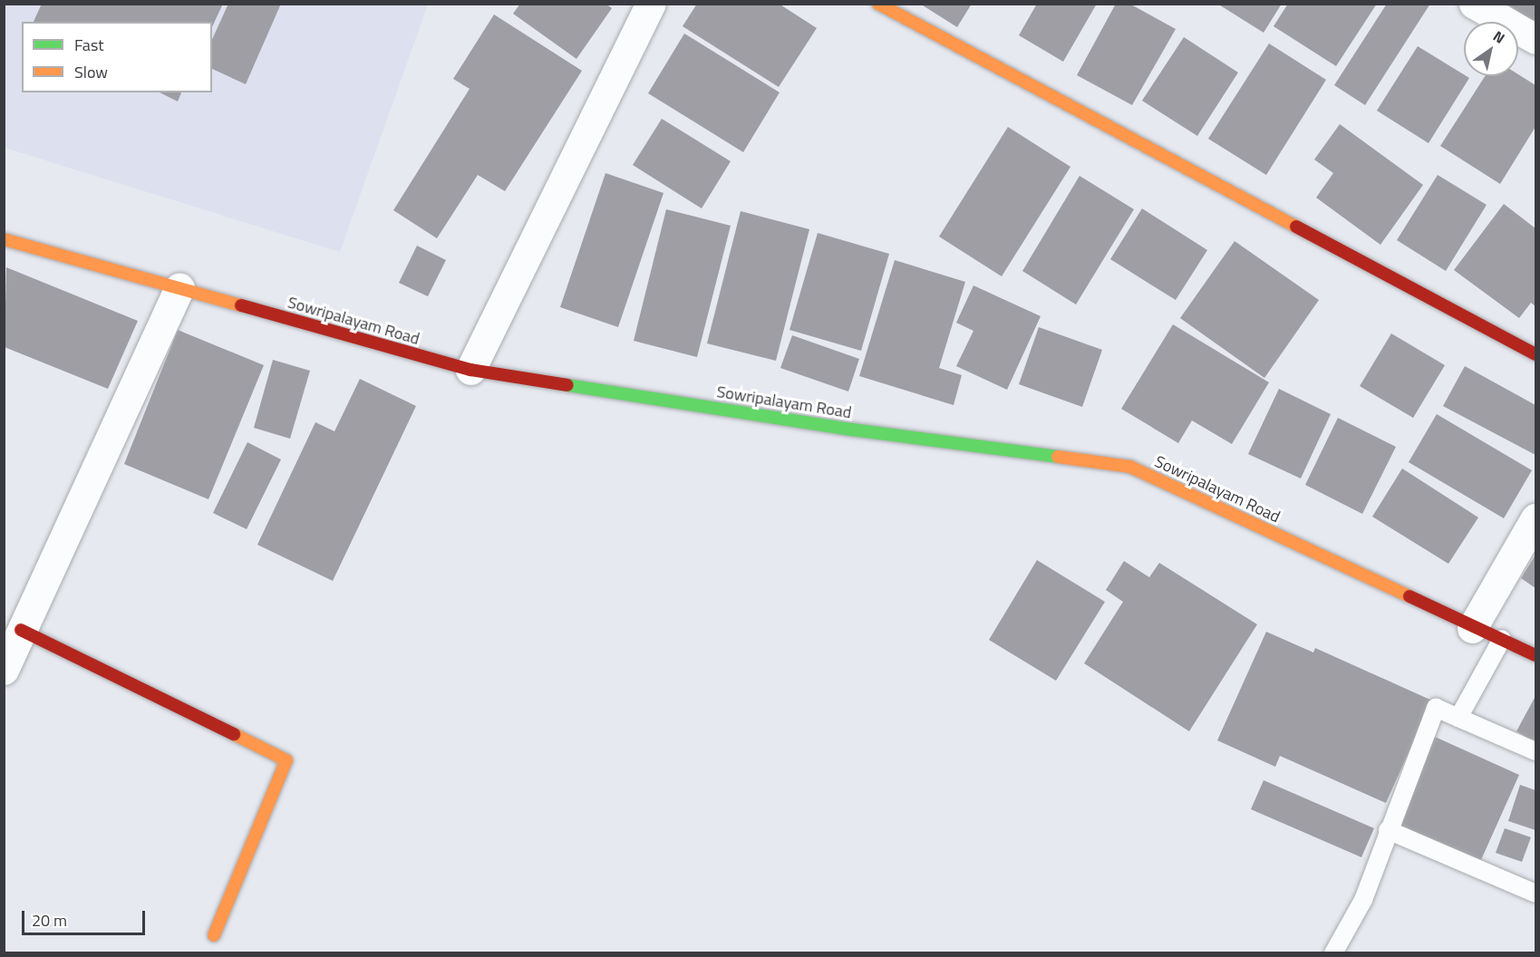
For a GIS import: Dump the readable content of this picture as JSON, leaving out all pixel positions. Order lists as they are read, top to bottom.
{
  "streets": {
    "street": ["Sowripalayam Road"]
  },
  "legend": ["Fast", "Slow"],
  "scale_bar": "20 m",
  "north": "top right"
}
